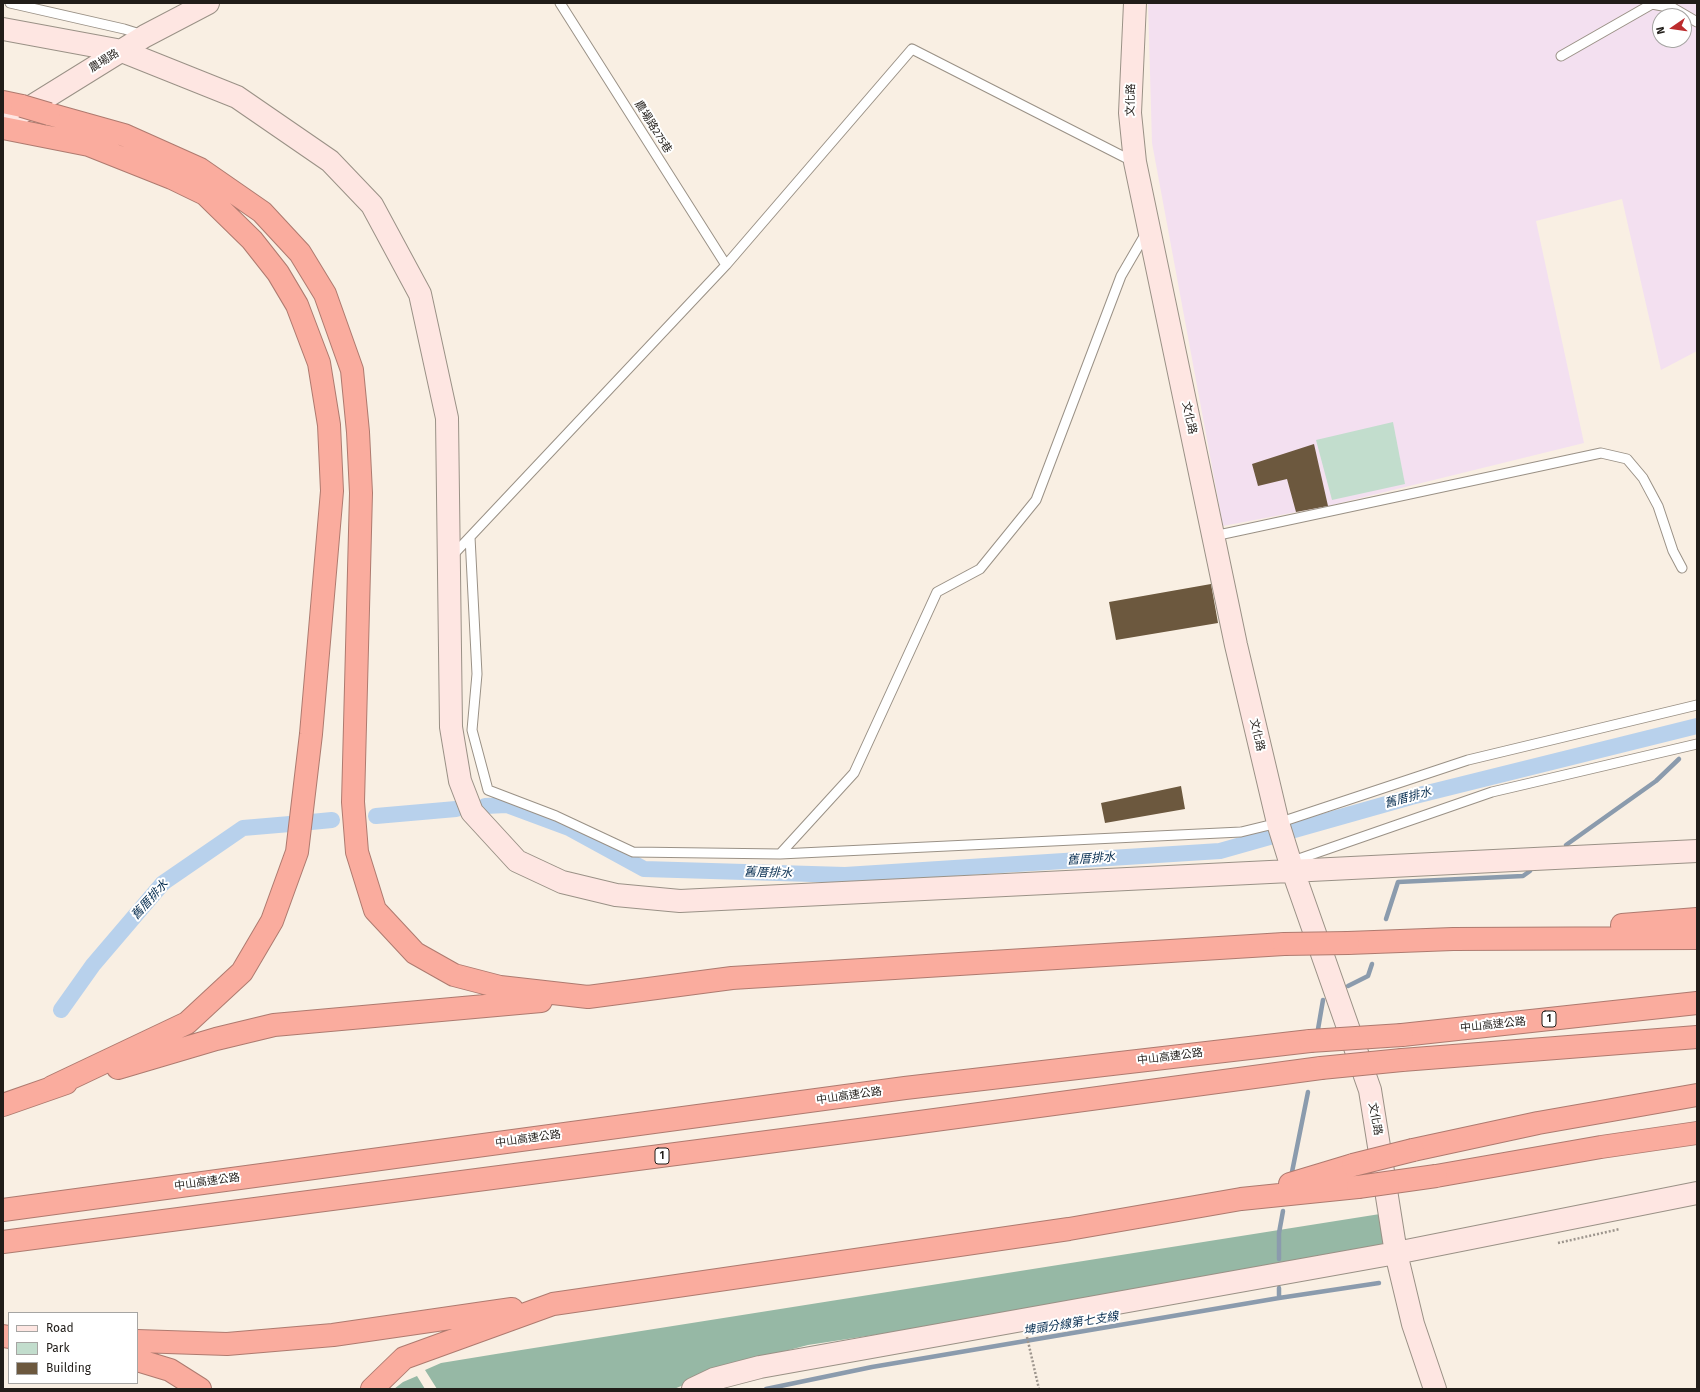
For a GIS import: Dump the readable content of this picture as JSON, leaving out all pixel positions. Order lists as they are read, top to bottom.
{
  "streets": {
    "highway": ["1", "中山高速公路"],
    "street": ["農場路", "文化路"],
    "lane": ["農場路275巷"]
  },
  "water": ["舊厝排水", "埤頭分線第七支線"],
  "legend": ["Road", "Park", "Building"],
  "north": "left"
}
